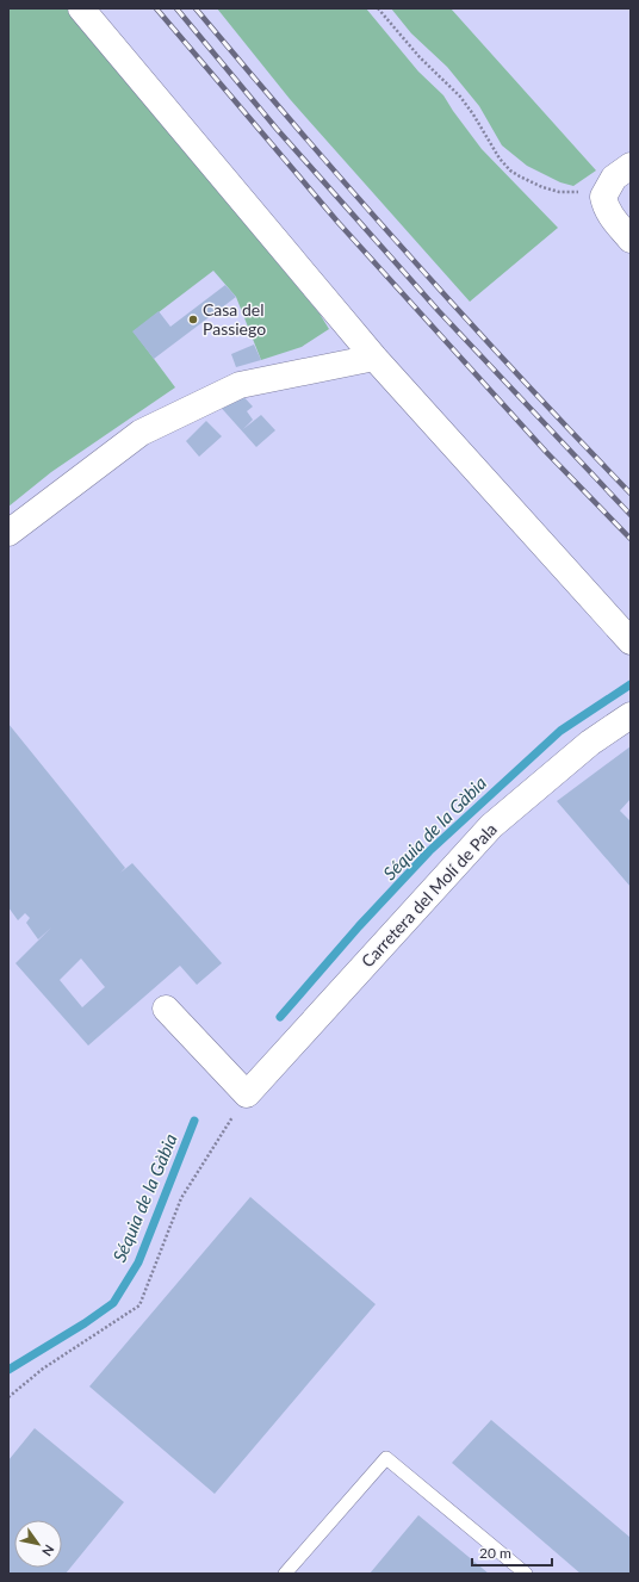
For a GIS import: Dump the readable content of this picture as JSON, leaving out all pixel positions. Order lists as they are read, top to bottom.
{
  "streets": {
    "street": ["Carretera del Molí de Pala"]
  },
  "water": ["Séquia de la Gàbia"],
  "places": ["Casa del Passiego"],
  "scale_bar": "20 m",
  "north": "bottom right"
}
